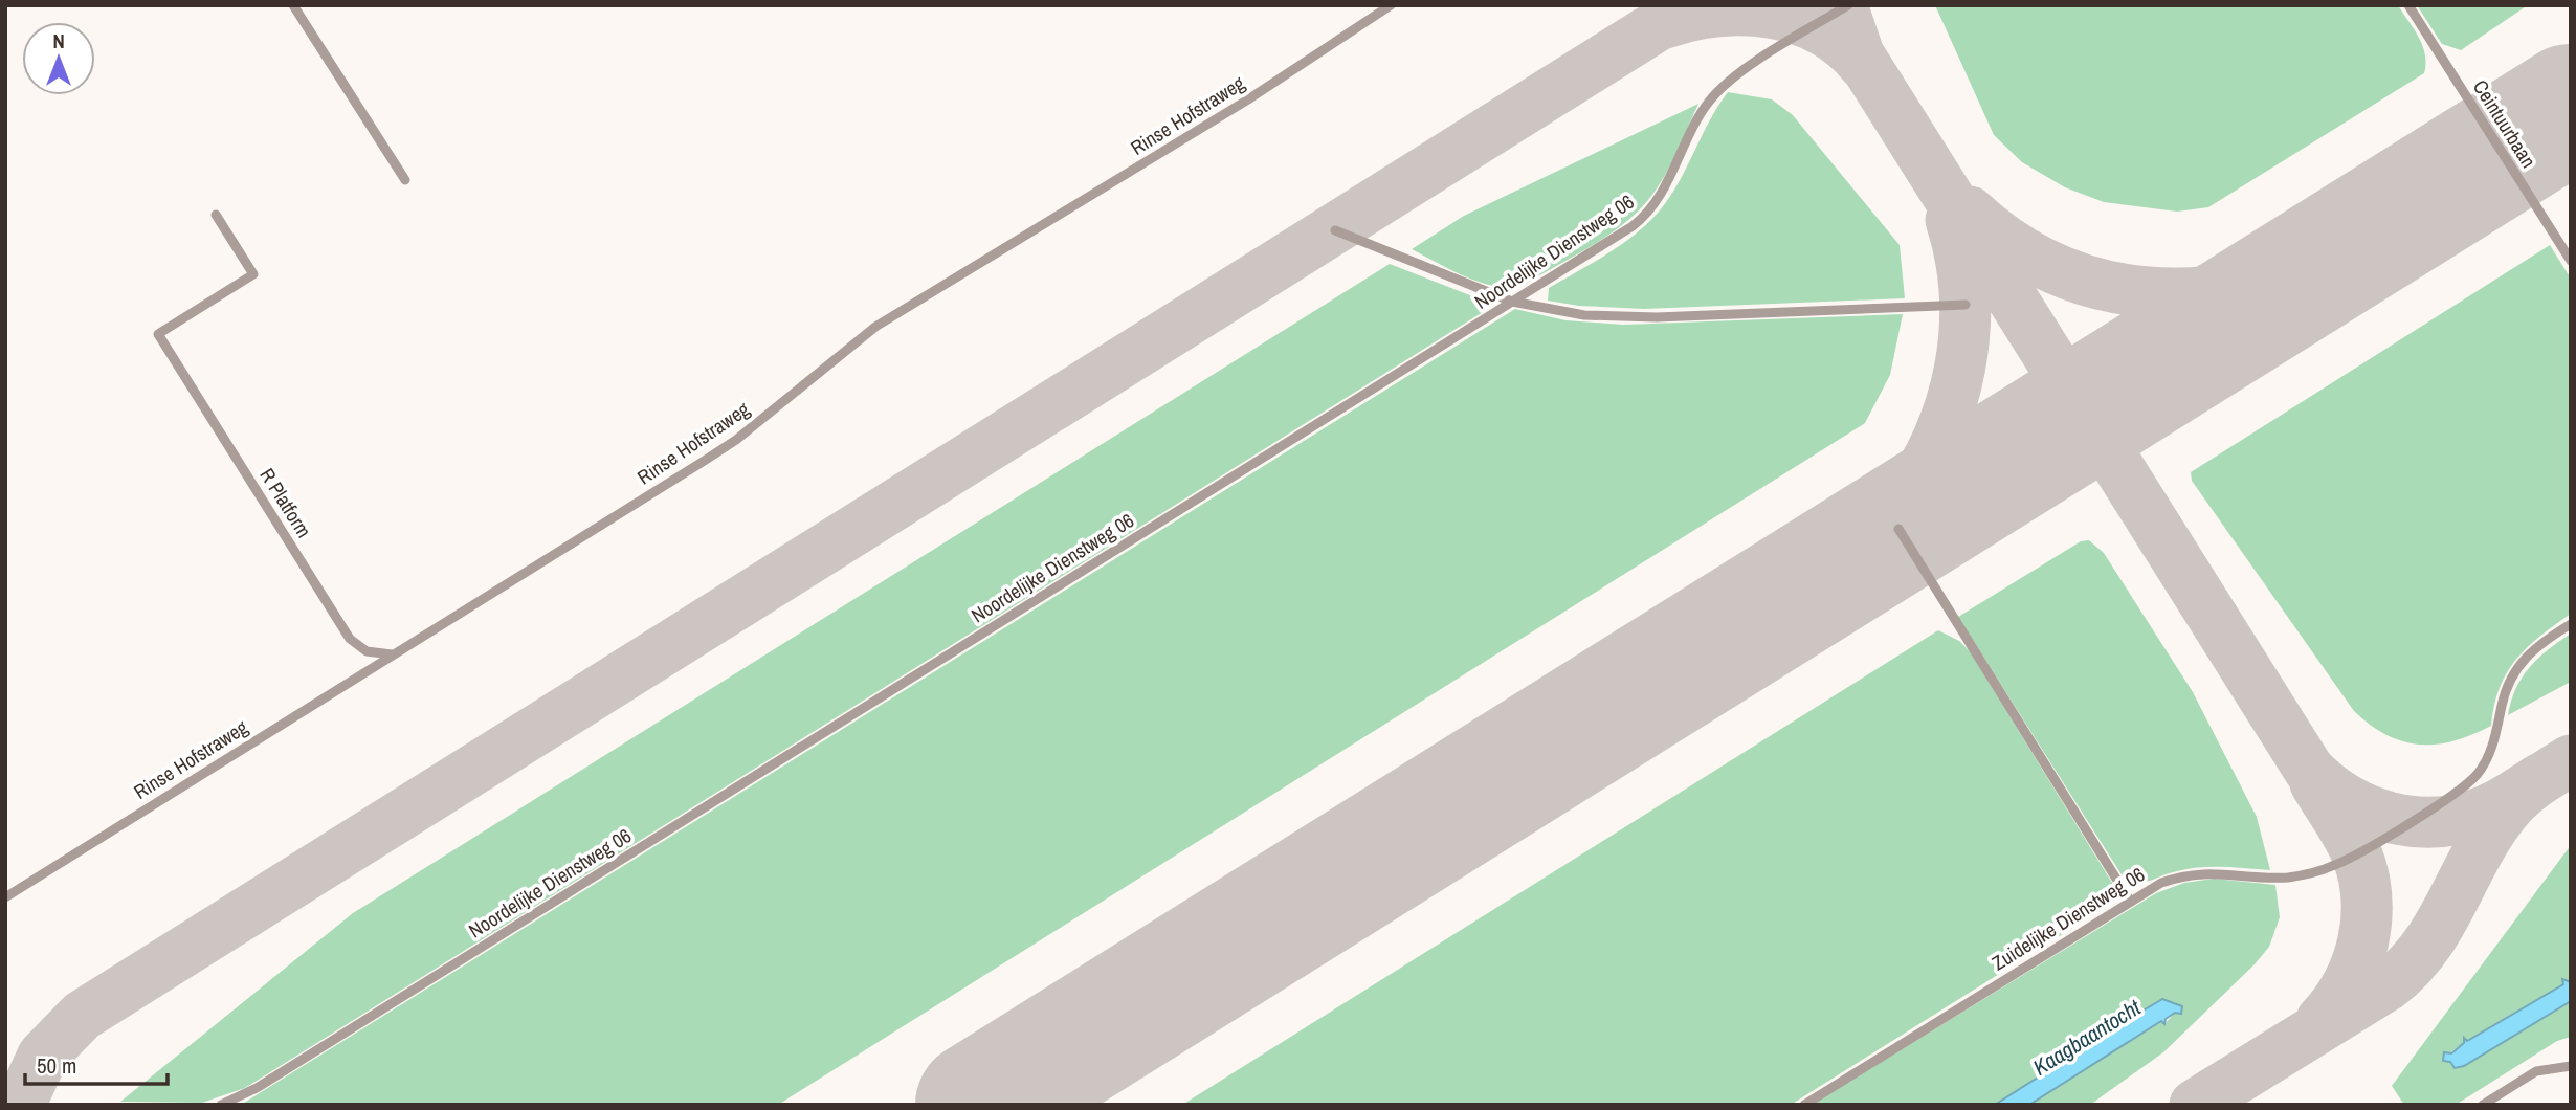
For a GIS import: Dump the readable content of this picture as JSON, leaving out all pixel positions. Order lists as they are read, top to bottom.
{
  "streets": {
    "lane": [
      "Rinse Hofstraweg",
      "Ceintuurbaan",
      "Noordelijke Dienstweg 06",
      "R Platform",
      "Zuidelijke Dienstweg 06"
    ]
  },
  "crossings": [
    ["Rinse Hofstraweg", "R Platform"]
  ],
  "water": ["Kaagbaantocht"],
  "scale_bar": "50 m",
  "north": "top"
}
